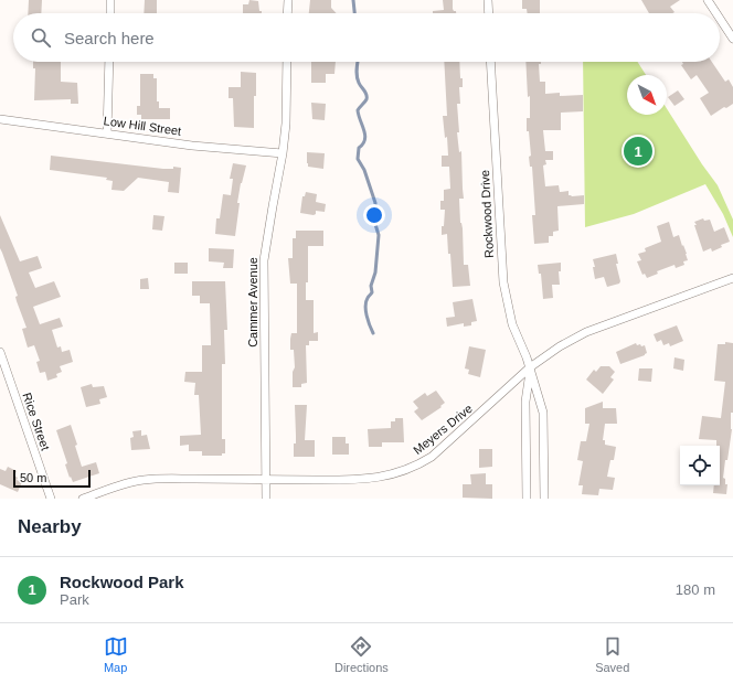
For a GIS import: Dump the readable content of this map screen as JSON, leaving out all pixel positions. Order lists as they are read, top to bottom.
{
  "streets": {
    "street": [
      "Low Hill Street",
      "Rockwood Drive",
      "Cammer Avenue",
      "Rice Street",
      "Meyers Drive"
    ]
  },
  "crossings": [
    ["Low Hill Street", "Cammer Avenue"],
    ["Rockwood Drive", "Meyers Drive"],
    ["Cammer Avenue", "Meyers Drive"]
  ],
  "scale_bar": "50 m",
  "north": "bottom right",
  "page": {
    "search": "Search here",
    "pins": "1",
    "scale": "50 m",
    "heading": "Nearby",
    "list": [
      {
        "mark": "1",
        "name": "Rockwood Park",
        "note": "Park",
        "value": "180 m"
      }
    ],
    "nav": ["Map", "Directions", "Saved"]
  }
}
